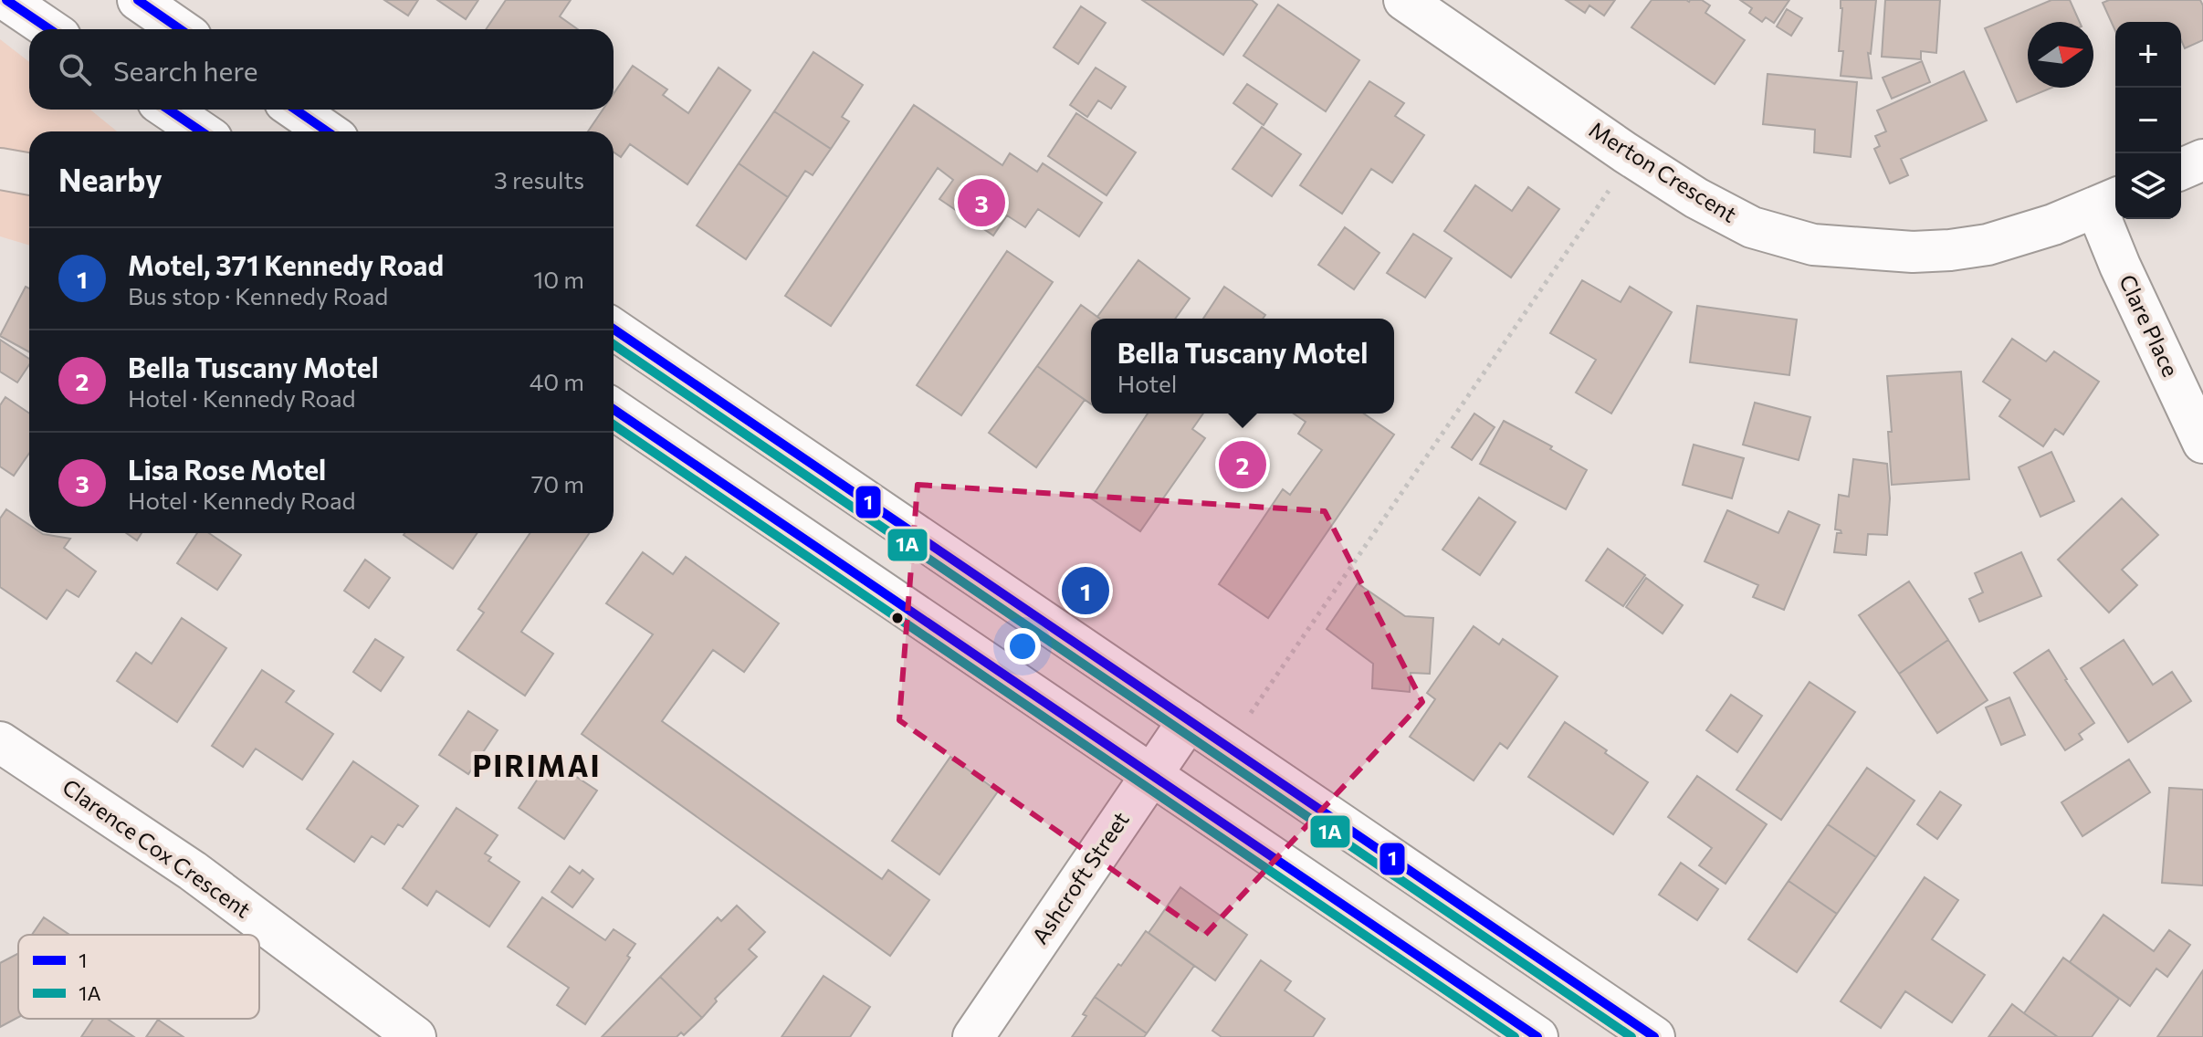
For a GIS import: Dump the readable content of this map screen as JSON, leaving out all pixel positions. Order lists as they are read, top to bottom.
{
  "streets": {
    "main road": [
      "Merton Crescent",
      "Clare Place",
      "Clarence Cox Crescent",
      "Ashcroft Street"
    ]
  },
  "crossings": [
    ["Merton Crescent", "Clare Place"]
  ],
  "districts": ["PIRIMAI"],
  "lines": ["transit line 1", "transit line 1A"],
  "legend": ["1", "1A"],
  "north": "right",
  "page": {
    "map_buttons": ["+", "−"],
    "search": "Search here",
    "heading": ["Nearby", "3 results"],
    "pins": ["3", "2", "1"],
    "list": [
      {
        "mark": "1",
        "name": "Motel, 371 Kennedy Road",
        "note": "Bus stop · Kennedy Road",
        "value": "10 m"
      },
      {
        "mark": "2",
        "name": "Bella Tuscany Motel",
        "note": "Hotel · Kennedy Road",
        "value": "40 m"
      },
      {
        "mark": "3",
        "name": "Lisa Rose Motel",
        "note": "Hotel · Kennedy Road",
        "value": "70 m"
      }
    ],
    "popup": ["Bella Tuscany Motel", "Hotel"]
  }
}
